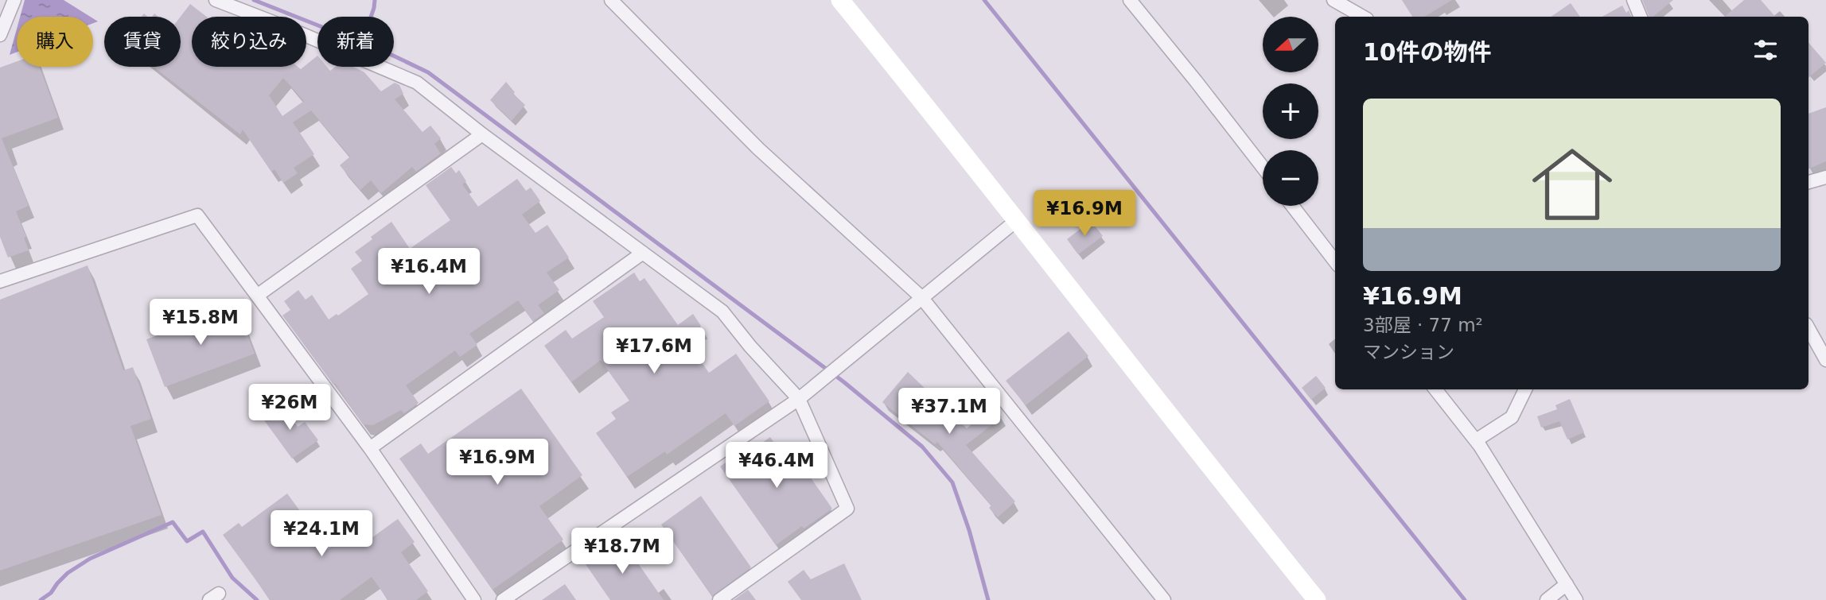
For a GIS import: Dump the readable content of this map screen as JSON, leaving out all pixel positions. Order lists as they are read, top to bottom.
{
  "north": "left",
  "page": {
    "map_buttons": ["+", "−"],
    "chip": [
      "購入",
      "賃貸",
      "絞り込み",
      "新着"
    ],
    "heading": "10件の物件",
    "list": [
      {
        "name": "¥16.9M",
        "note": "3部屋 · 77 m² · マンション"
      }
    ],
    "price": [
      "¥16.9M",
      "¥16.4M",
      "¥15.8M",
      "¥17.6M",
      "¥26M",
      "¥37.1M",
      "¥16.9M",
      "¥46.4M",
      "¥24.1M",
      "¥18.7M"
    ]
  }
}
